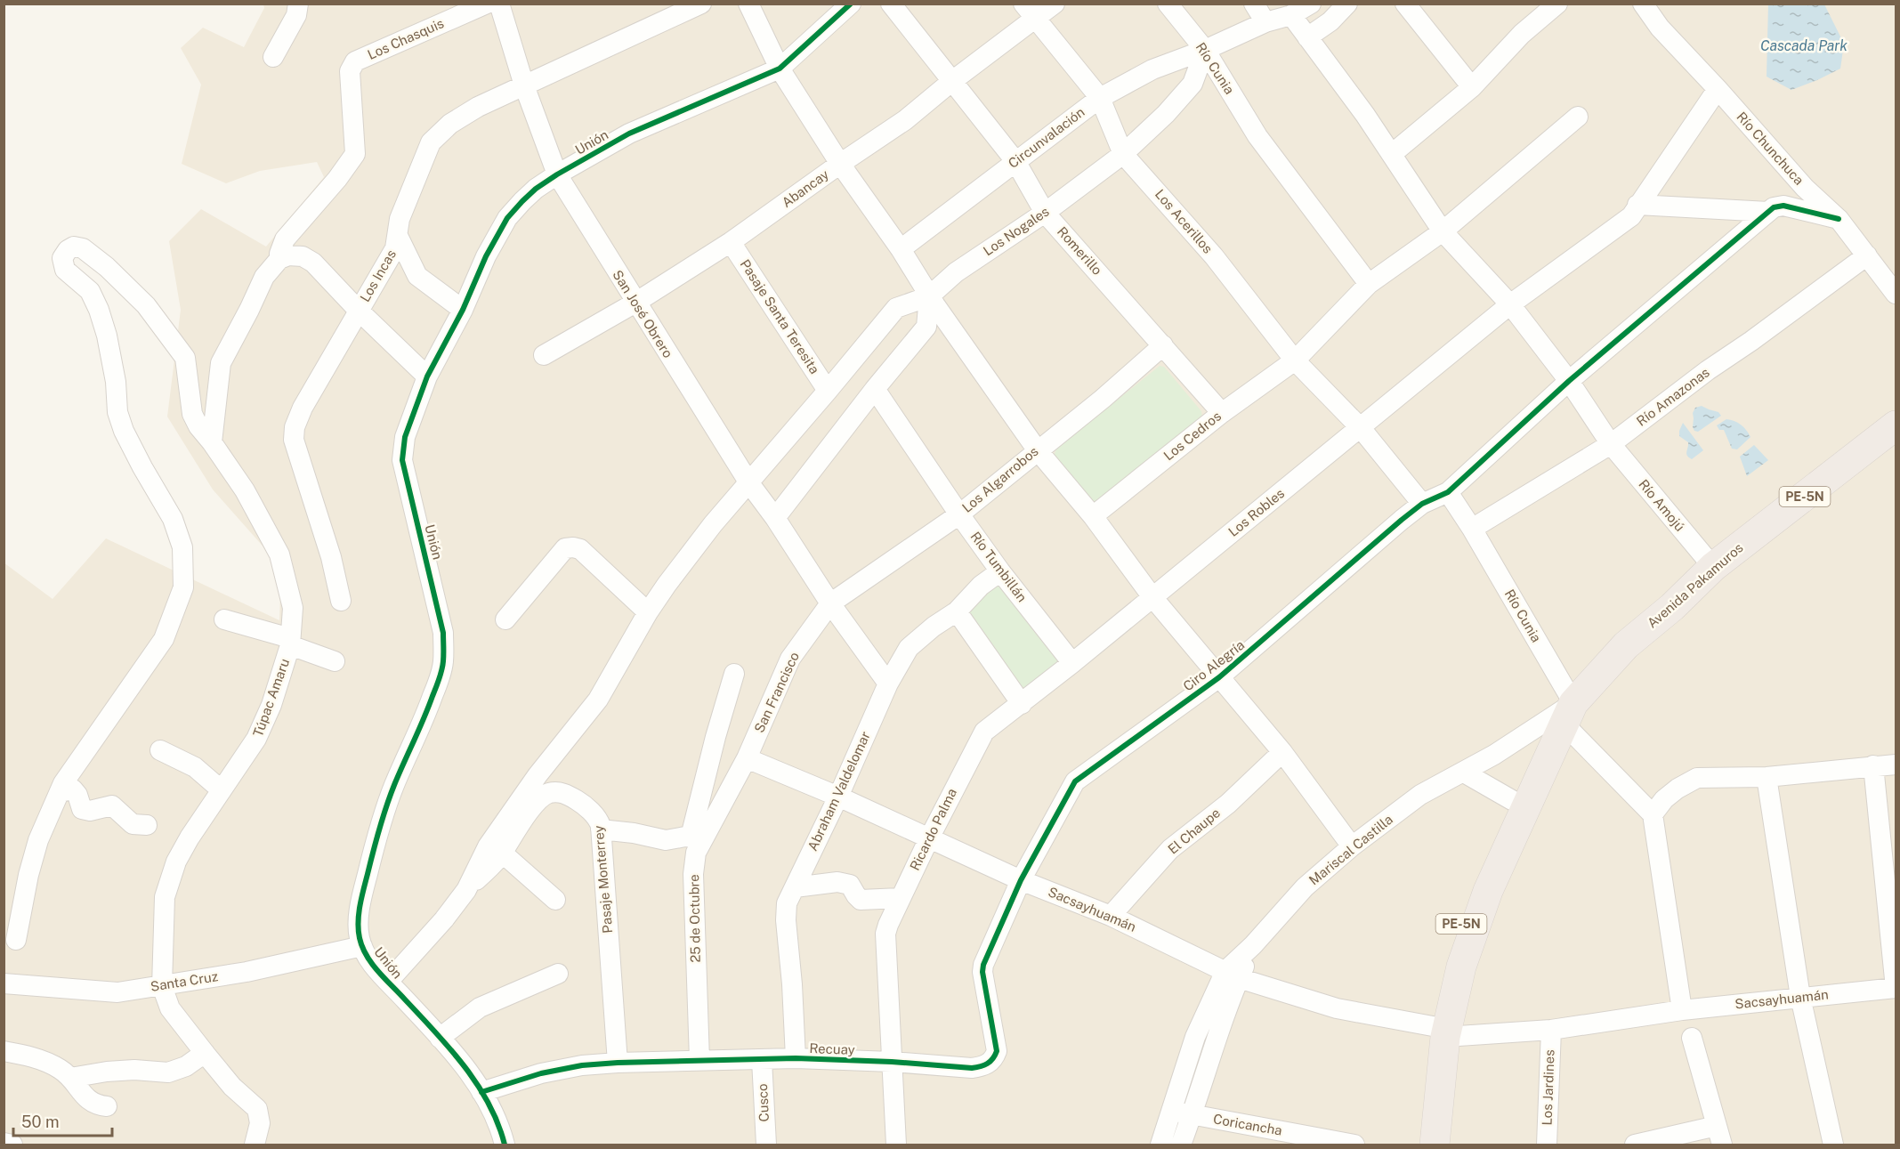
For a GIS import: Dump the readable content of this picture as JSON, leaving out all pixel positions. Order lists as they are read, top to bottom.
{
  "streets": {
    "highway": ["PE-5N", "Avenida Pakamuros"],
    "street": [
      "Los Chasquis",
      "Río Cunia",
      "Circunvalación",
      "Unión",
      "Río Chunchuca",
      "Abancay",
      "Los Acerillos",
      "Los Nogales",
      "Romerillo",
      "Los Incas",
      "San José Obrero",
      "Pasaje Santa Teresita",
      "Río Amazonas",
      "Los Cedros",
      "Los Algarrobos",
      "Río Amojú",
      "Los Robles",
      "Río Tumbillán",
      "Ciro Alegría",
      "San Francisco",
      "Túpac Amaru",
      "Abraham Valdelomar",
      "Ricardo Palma",
      "El Chaupe",
      "Mariscal Castilla",
      "Pasaje Monterrey",
      "Sacsayhuamán",
      "25 de Octubre",
      "Santa Cruz",
      "Recuay",
      "Los Jardines",
      "Cusco",
      "Coricancha"
    ]
  },
  "crossings": [
    ["Río Cunia", "Circunvalación"],
    ["Río Cunia", "Los Nogales"],
    ["Río Cunia", "Río Amazonas"],
    ["Río Cunia", "Los Cedros"],
    ["Río Cunia", "Avenida Pakamuros"],
    ["Río Cunia", "Ciro Alegría"],
    ["Río Cunia", "Mariscal Castilla"],
    ["Circunvalación", "Los Acerillos"],
    ["Circunvalación", "Los Nogales"],
    ["Circunvalación", "Romerillo"],
    ["Unión", "San José Obrero"],
    ["Unión", "Santa Cruz"],
    ["Unión", "Recuay"],
    ["Río Chunchuca", "Río Amazonas"],
    ["Río Chunchuca", "Los Robles"],
    ["Abancay", "Los Acerillos"],
    ["Abancay", "Romerillo"],
    ["Abancay", "San José Obrero"],
    ["Abancay", "Pasaje Santa Teresita"],
    ["Los Acerillos", "Los Nogales"],
    ["Los Acerillos", "Los Cedros"],
    ["Los Acerillos", "Los Robles"],
    ["Los Acerillos", "Ciro Alegría"],
    ["Los Nogales", "Romerillo"],
    ["Romerillo", "Los Cedros"],
    ["Romerillo", "Los Algarrobos"],
    ["Los Incas", "San José Obrero"],
    ["San José Obrero", "Los Algarrobos"],
    ["San José Obrero", "San Francisco"],
    ["San José Obrero", "Abraham Valdelomar"],
    ["Río Amazonas", "Río Amojú"],
    ["Los Cedros", "Río Amojú"],
    ["Los Algarrobos", "Río Tumbillán"],
    ["Los Algarrobos", "San Francisco"],
    ["Río Amojú", "Los Robles"],
    ["Río Amojú", "Avenida Pakamuros"],
    ["Río Amojú", "Ciro Alegría"],
    ["Los Robles", "Ricardo Palma"],
    ["Río Tumbillán", "Abraham Valdelomar"],
    ["Río Tumbillán", "Ricardo Palma"],
    ["Avenida Pakamuros", "Mariscal Castilla"],
    ["Avenida Pakamuros", "Sacsayhuamán"],
    ["Ciro Alegría", "Sacsayhuamán"],
    ["Ciro Alegría", "Recuay"],
    ["San Francisco", "Sacsayhuamán"],
    ["San Francisco", "25 de Octubre"],
    ["Túpac Amaru", "Santa Cruz"],
    ["Abraham Valdelomar", "Sacsayhuamán"],
    ["Abraham Valdelomar", "Recuay"],
    ["Ricardo Palma", "Sacsayhuamán"],
    ["Ricardo Palma", "Recuay"],
    ["El Chaupe", "Sacsayhuamán"],
    ["Mariscal Castilla", "Sacsayhuamán"],
    ["Pasaje Monterrey", "Recuay"],
    ["Sacsayhuamán", "25 de Octubre"],
    ["Sacsayhuamán", "Recuay"],
    ["Sacsayhuamán", "Los Jardines"],
    ["25 de Octubre", "Recuay"],
    ["Recuay", "Cusco"]
  ],
  "water": ["Cascada Park"],
  "scale_bar": "50 m"
}
